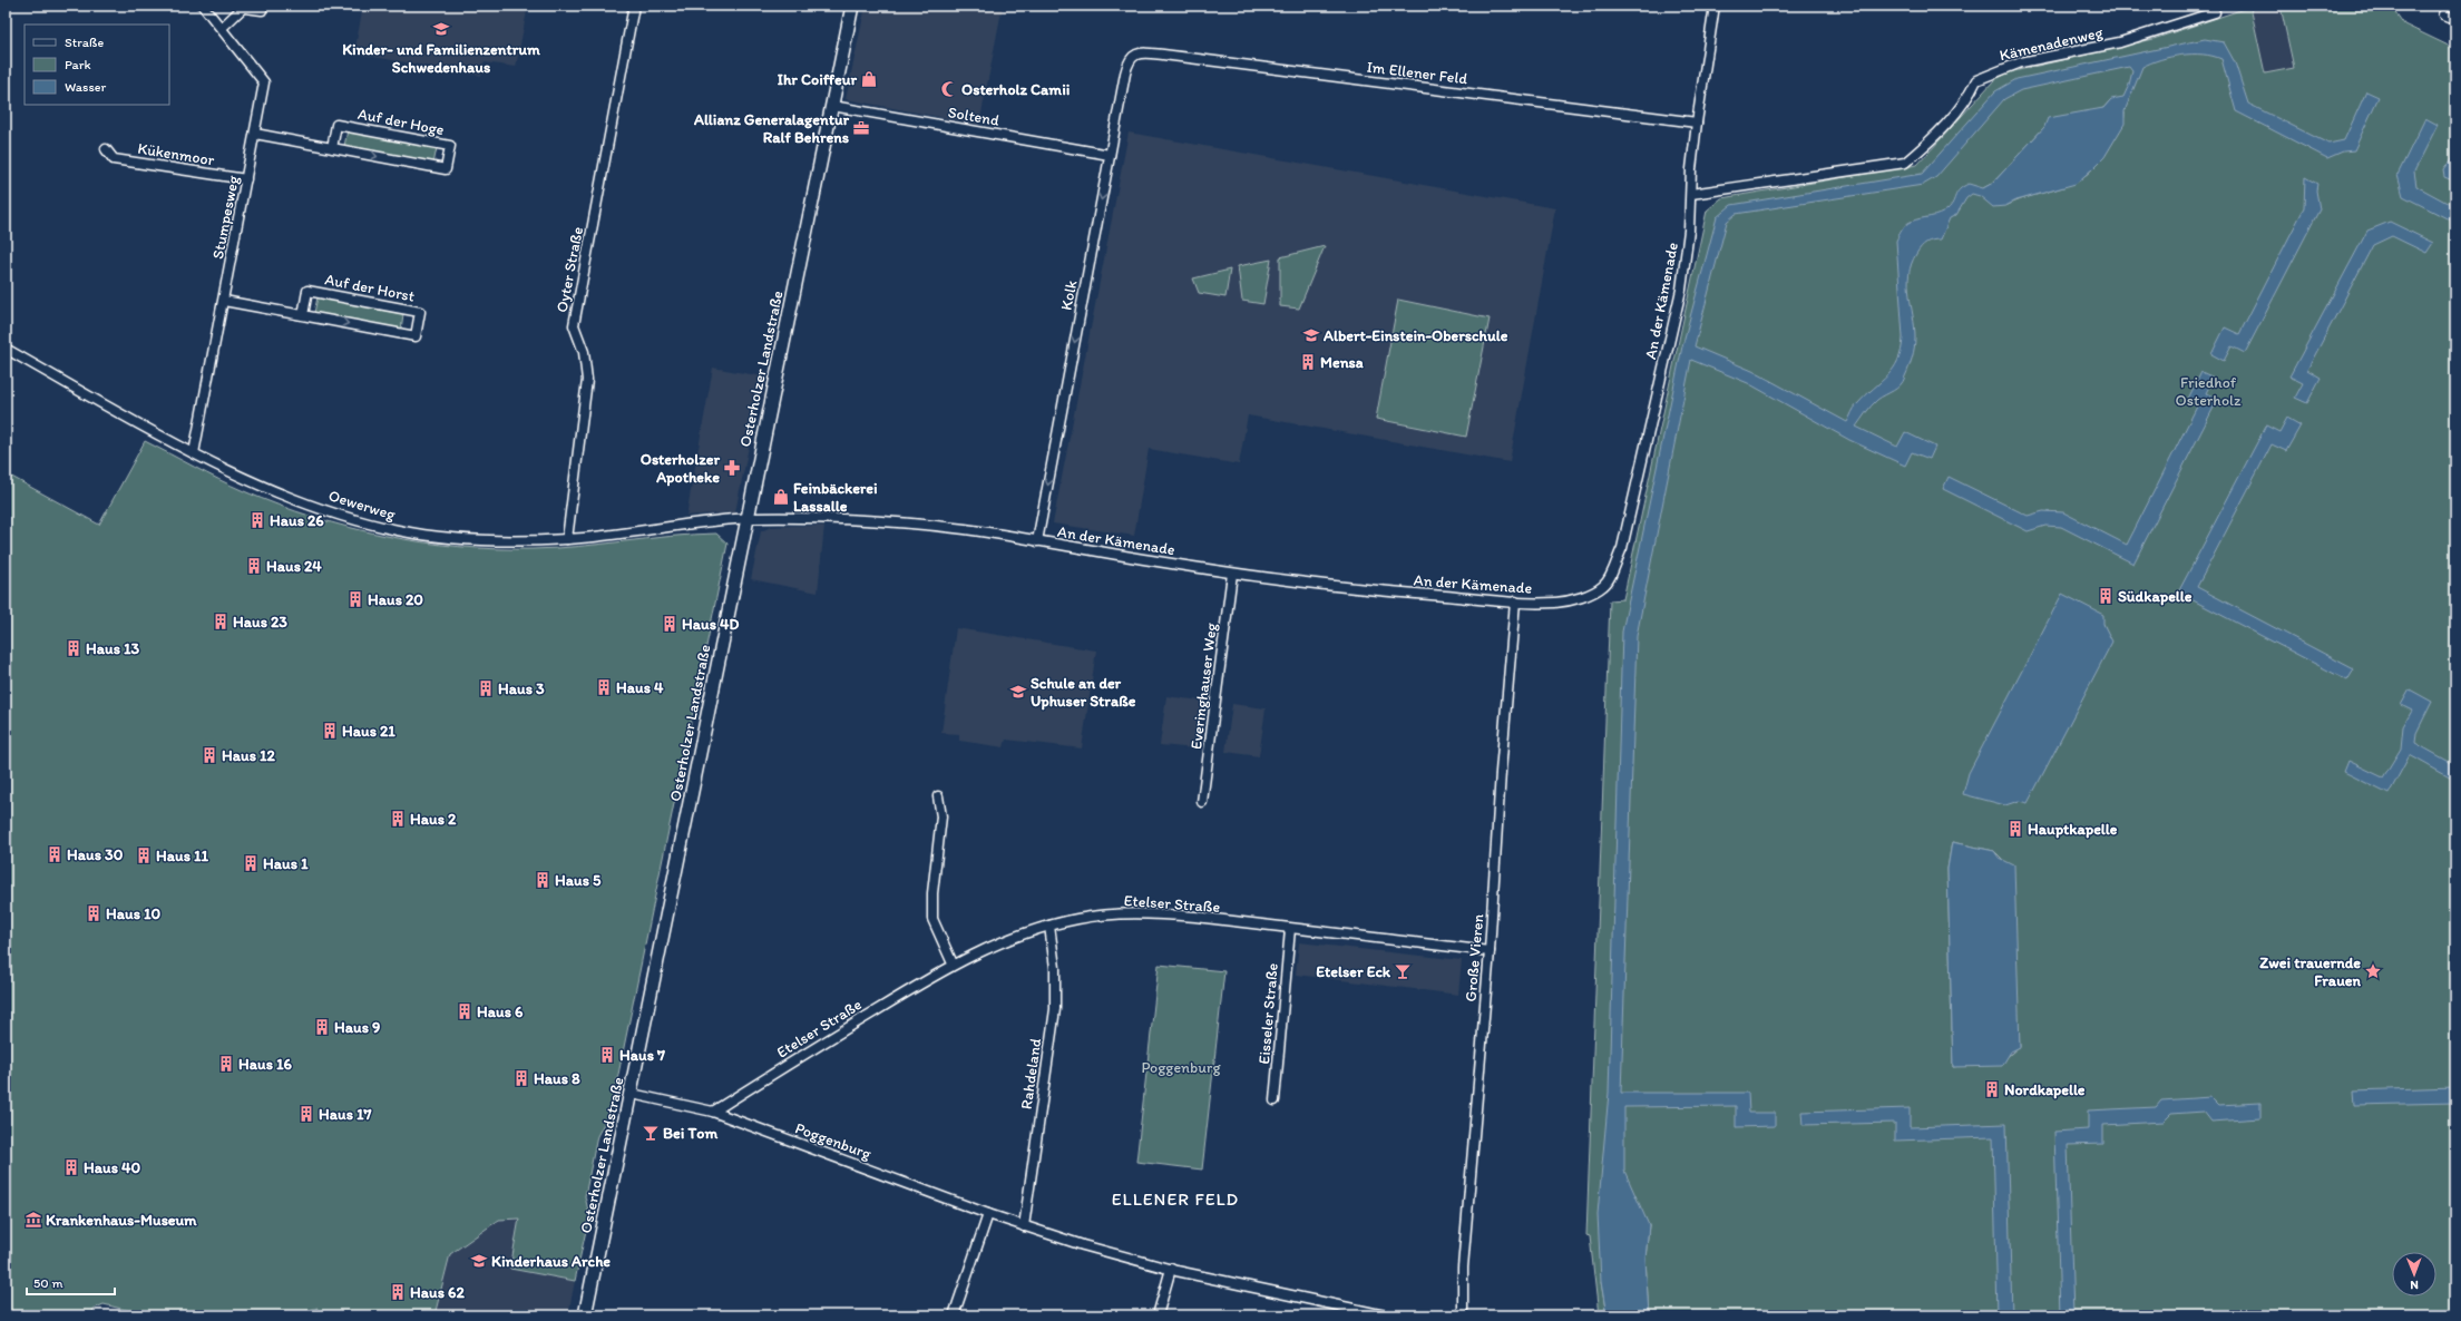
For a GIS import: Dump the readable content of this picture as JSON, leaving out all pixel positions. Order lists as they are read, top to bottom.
{
  "streets": {
    "main road": ["Osterholzer Landstraße"],
    "street": [
      "Kämenadenweg",
      "Im Ellener Feld",
      "Soltend",
      "Auf der Hoge",
      "Kükenmoor",
      "Stumpesweg",
      "Oyter Straße",
      "Auf der Horst",
      "Kolk",
      "An der Kämenade",
      "Oewerweg",
      "Everinghauser Weg",
      "Etelser Straße",
      "Große Vieren",
      "Eisseler Straße",
      "Rahdeland",
      "Poggenburg"
    ]
  },
  "crossings": [
    ["Kämenadenweg", "An der Kämenade"],
    ["Im Ellener Feld", "Kolk"],
    ["Im Ellener Feld", "An der Kämenade"],
    ["Soltend", "Kolk"],
    ["Soltend", "Osterholzer Landstraße"],
    ["Auf der Hoge", "Stumpesweg"],
    ["Kükenmoor", "Stumpesweg"],
    ["Stumpesweg", "Auf der Horst"],
    ["Stumpesweg", "Oewerweg"],
    ["Oyter Straße", "Oewerweg"],
    ["Kolk", "An der Kämenade"],
    ["An der Kämenade", "Osterholzer Landstraße"],
    ["An der Kämenade", "Oewerweg"],
    ["An der Kämenade", "Everinghauser Weg"],
    ["An der Kämenade", "Große Vieren"],
    ["Osterholzer Landstraße", "Oewerweg"],
    ["Osterholzer Landstraße", "Poggenburg"],
    ["Etelser Straße", "Große Vieren"],
    ["Etelser Straße", "Eisseler Straße"],
    ["Etelser Straße", "Rahdeland"],
    ["Etelser Straße", "Poggenburg"],
    ["Rahdeland", "Poggenburg"]
  ],
  "one_way": ["Kolk"],
  "districts": ["ELLENER FELD"],
  "parks": ["Friedhof Osterholz", "Poggenburg"],
  "places": {
    "school or university": [
      "Kinder- und Familienzentrum Schwedenhaus",
      "Albert-Einstein-Oberschule",
      "Schule an der Uphuser Straße",
      "Kinderhaus Arche"
    ],
    "shop": ["Ihr Coiffeur", "Feinbäckerei Lassalle"],
    "mosque": ["Osterholz Camii"],
    "office": ["Allianz Generalagentur Ralf Behrens"],
    "building": [
      "Mensa",
      "Haus 26",
      "Haus 24",
      "Südkapelle",
      "Haus 20",
      "Haus 23",
      "Haus 4D",
      "Haus 13",
      "Haus 4",
      "Haus 3",
      "Haus 21",
      "Haus 12",
      "Haus 2",
      "Hauptkapelle",
      "Haus 30",
      "Haus 11",
      "Haus 1",
      "Haus 5",
      "Haus 10",
      "Haus 6",
      "Haus 9",
      "Haus 7",
      "Haus 16",
      "Haus 8",
      "Nordkapelle",
      "Haus 17",
      "Haus 40",
      "Haus 62"
    ],
    "pharmacy": ["Osterholzer Apotheke"],
    "bar": ["Etelser Eck", "Bei Tom"],
    "place": ["Zwei trauernde Frauen"],
    "museum": ["Krankenhaus-Museum"]
  },
  "legend": ["Straße", "Park", "Wasser"],
  "scale_bar": "50 m",
  "north": "bottom"
}
